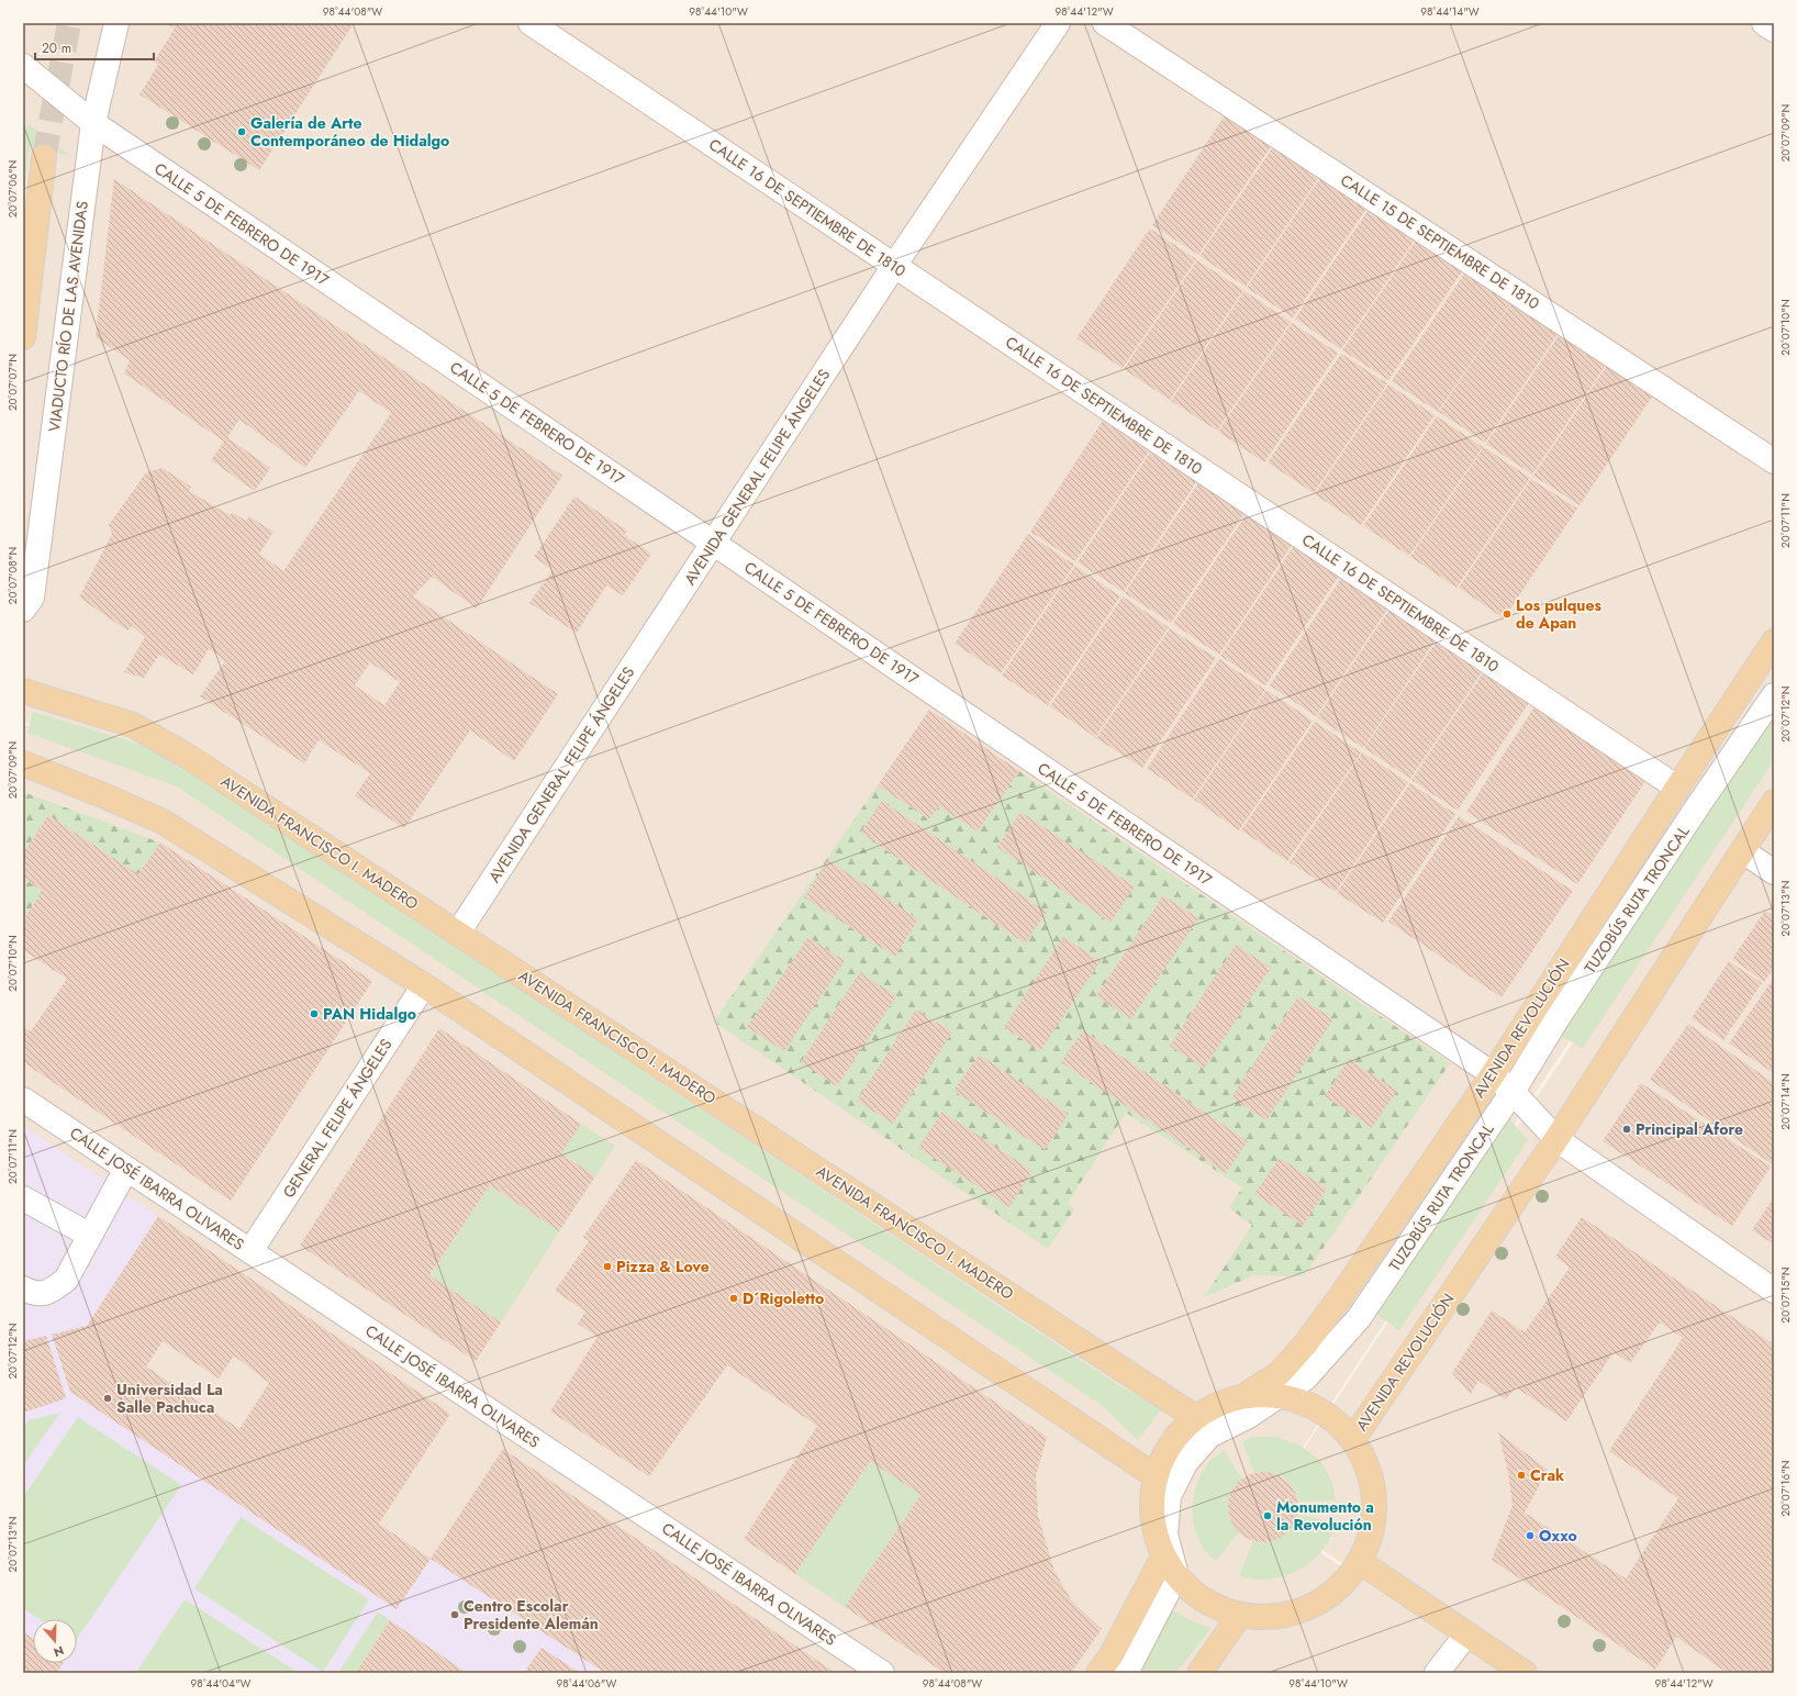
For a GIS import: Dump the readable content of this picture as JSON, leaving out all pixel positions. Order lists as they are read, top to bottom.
{
  "streets": {
    "main road": ["AVENIDA FRANCISCO I. MADERO", "AVENIDA REVOLUCIÓN"],
    "street": [
      "CALLE 16 DE SEPTIEMBRE DE 1810",
      "CALLE 5 DE FEBRERO DE 1917",
      "CALLE 15 DE SEPTIEMBRE DE 1810",
      "VIADUCTO RÍO DE LAS AVENIDAS",
      "AVENIDA GENERAL FELIPE ÁNGELES",
      "TUZOBÚS RUTA TRONCAL",
      "GENERAL FELIPE ÁNGELES",
      "CALLE JOSÉ IBARRA OLIVARES"
    ]
  },
  "crossings": [
    ["CALLE 16 DE SEPTIEMBRE DE 1810", "AVENIDA GENERAL FELIPE ÁNGELES"],
    ["CALLE 16 DE SEPTIEMBRE DE 1810", "AVENIDA REVOLUCIÓN"],
    ["CALLE 5 DE FEBRERO DE 1917", "VIADUCTO RÍO DE LAS AVENIDAS"],
    ["CALLE 5 DE FEBRERO DE 1917", "AVENIDA GENERAL FELIPE ÁNGELES"],
    ["CALLE 5 DE FEBRERO DE 1917", "TUZOBÚS RUTA TRONCAL"],
    ["CALLE 5 DE FEBRERO DE 1917", "AVENIDA REVOLUCIÓN"],
    ["AVENIDA GENERAL FELIPE ÁNGELES", "AVENIDA FRANCISCO I. MADERO"],
    ["GENERAL FELIPE ÁNGELES", "CALLE JOSÉ IBARRA OLIVARES"]
  ],
  "places": [
    "Galería de Arte Contemporáneo de Hidalgo",
    "Los pulques de Apan",
    "PAN Hidalgo",
    "Principal Afore",
    "Pizza & Love",
    "D´Rigoletto",
    "Universidad La Salle Pachuca",
    "Crak",
    "Monumento a la Revolución",
    "Oxxo",
    "Centro Escolar Presidente Alemán"
  ],
  "scale_bar": "20 m",
  "north": "bottom",
  "coordinates": [
    "98°44'08\"W",
    "98°44'10\"W",
    "98°44'12\"W",
    "98°44'14\"W",
    "20°07'09\"N",
    "20°07'06\"N",
    "20°07'10\"N",
    "20°07'07\"N",
    "20°07'11\"N",
    "20°07'08\"N",
    "20°07'12\"N",
    "20°07'13\"N",
    "20°07'14\"N",
    "20°07'15\"N",
    "20°07'16\"N",
    "98°44'04\"W",
    "98°44'06\"W"
  ]
}
